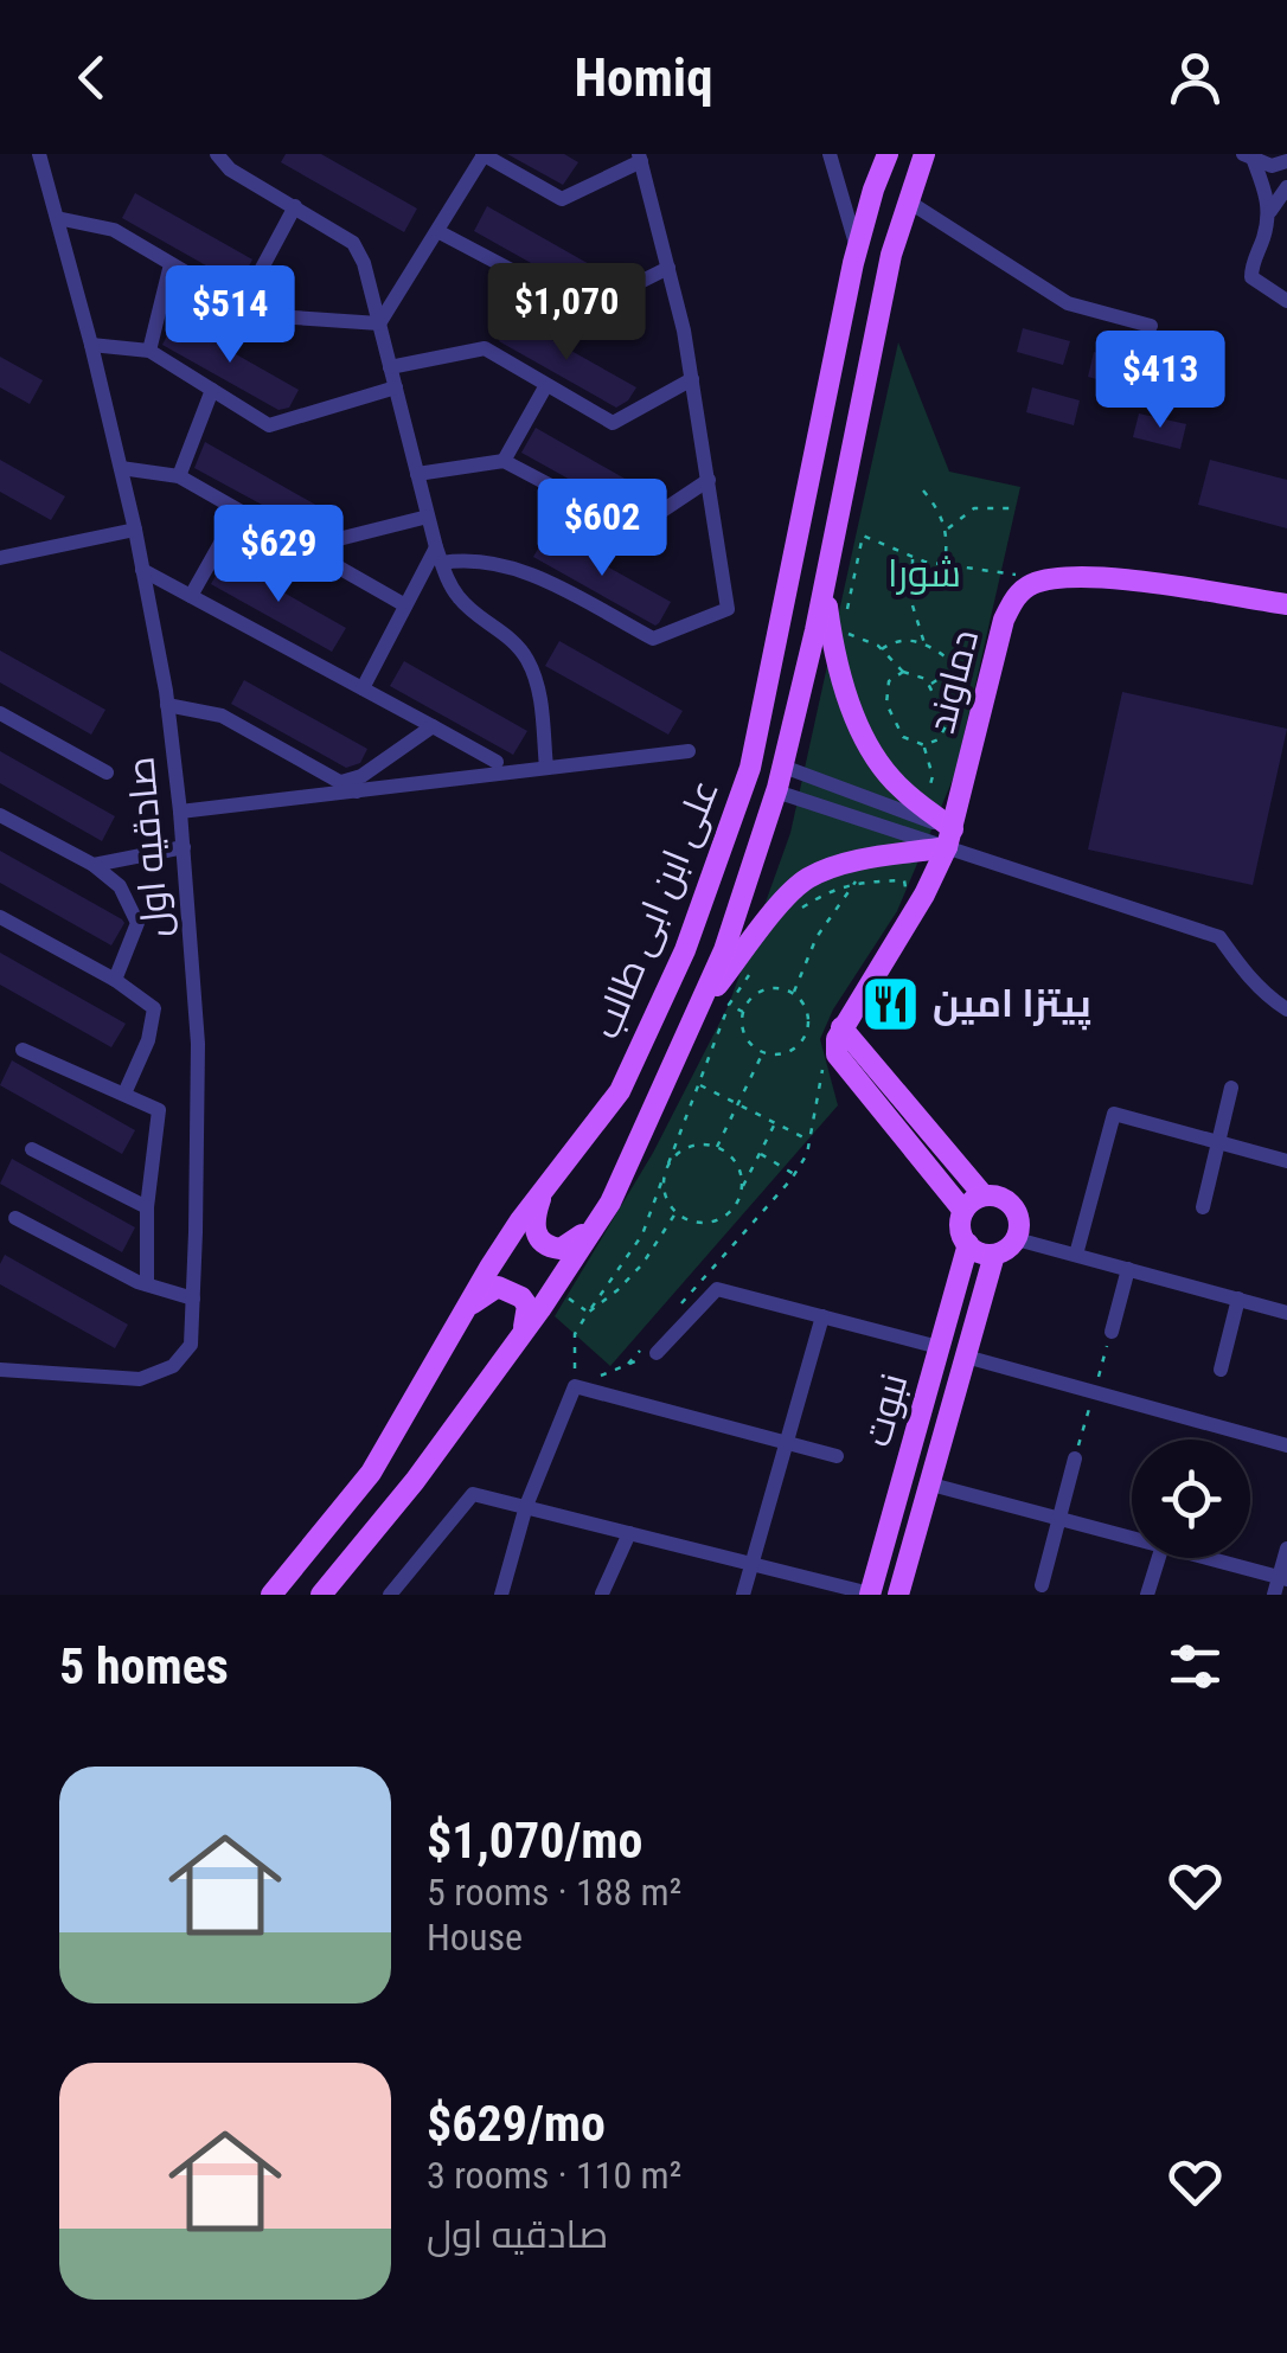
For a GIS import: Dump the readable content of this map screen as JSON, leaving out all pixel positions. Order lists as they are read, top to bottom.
{
  "streets": {
    "main road": ["دماوند", "علی ابن ابی طالب", "نبوت"],
    "street": ["صادقیه اول"]
  },
  "parks": ["شورا"],
  "places": {
    "restaurant": ["پیتزا امین"]
  },
  "page": {
    "header": "Homiq",
    "price": [
      "$1,070",
      "$514",
      "$413",
      "$602",
      "$629"
    ],
    "heading": "5 homes",
    "list": [
      {
        "name": "$1,070/mo",
        "note": "5 rooms · 188 m² · House"
      },
      {
        "name": "$629/mo",
        "note": "3 rooms · 110 m² · صادقیه اول"
      }
    ]
  }
}
